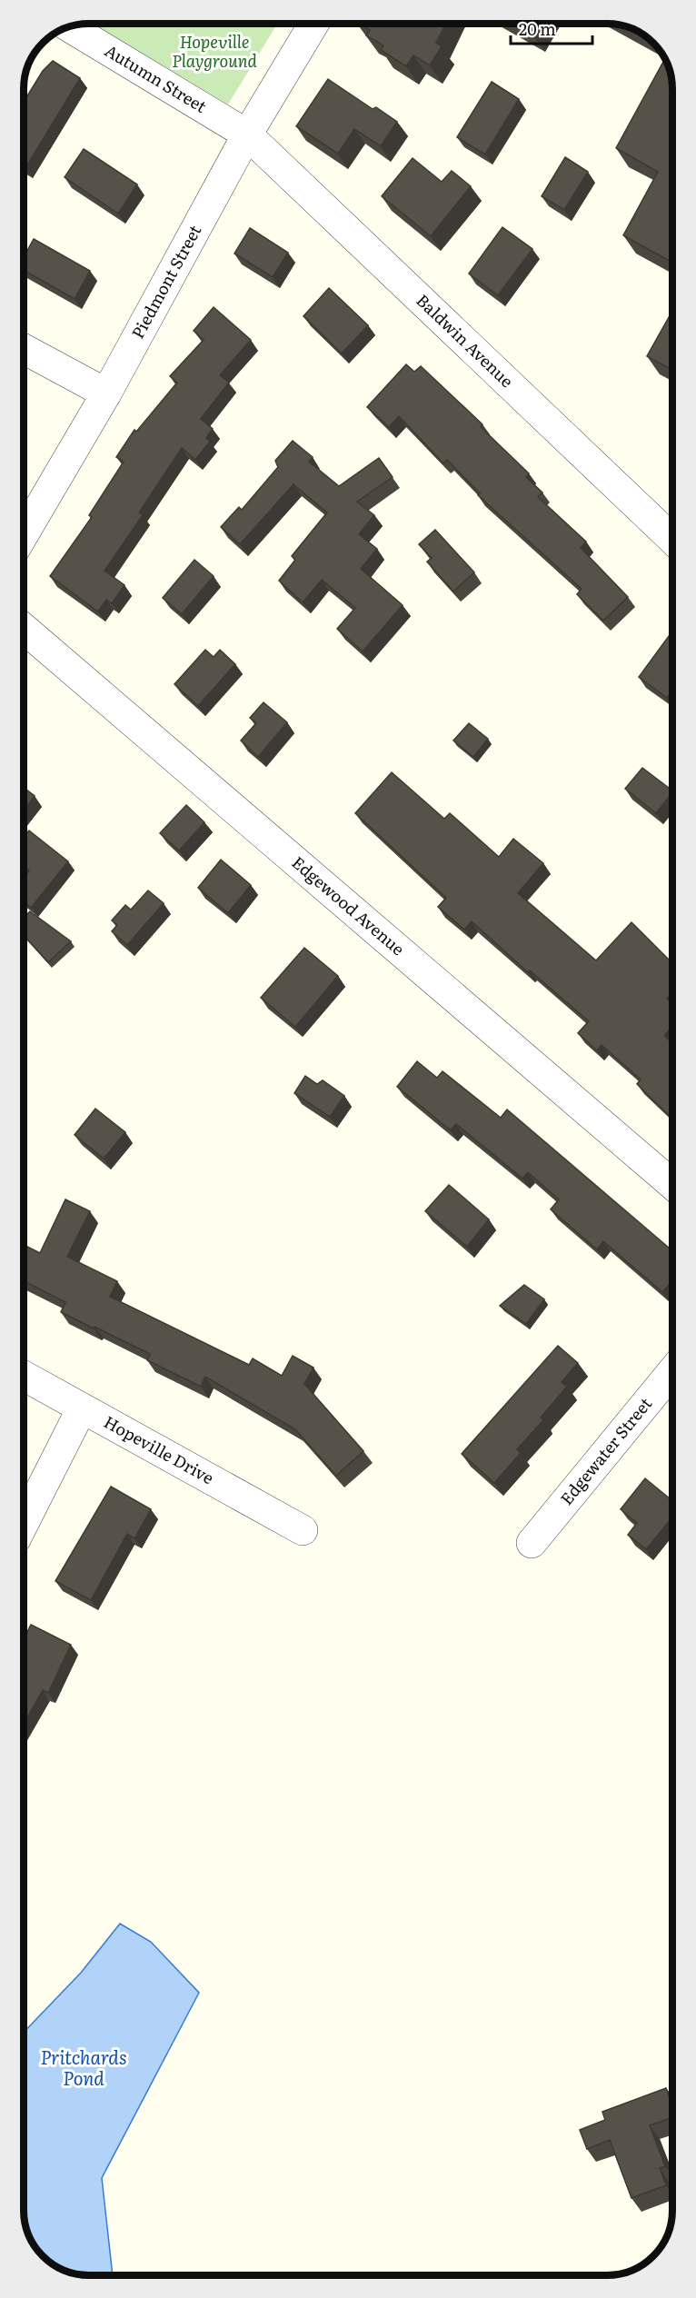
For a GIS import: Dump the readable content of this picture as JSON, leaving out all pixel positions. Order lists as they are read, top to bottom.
{
  "streets": {
    "street": [
      "Autumn Street",
      "Piedmont Street",
      "Baldwin Avenue",
      "Edgewood Avenue",
      "Hopeville Drive",
      "Edgewater Street"
    ]
  },
  "crossings": [
    ["Autumn Street", "Piedmont Street"],
    ["Autumn Street", "Baldwin Avenue"],
    ["Piedmont Street", "Baldwin Avenue"]
  ],
  "water": ["Pritchards Pond"],
  "parks": ["Hopeville Playground"],
  "scale_bar": "20 m"
}
